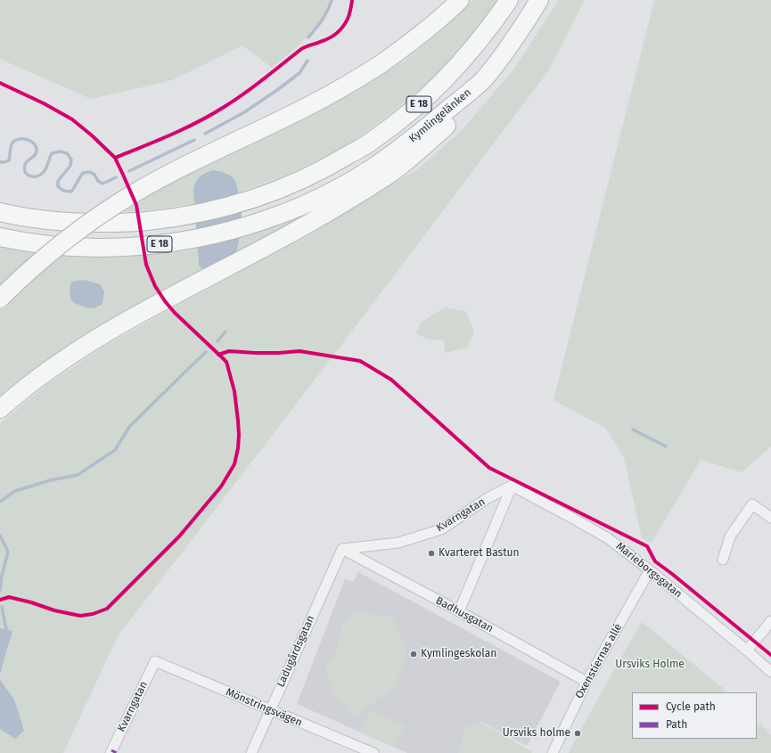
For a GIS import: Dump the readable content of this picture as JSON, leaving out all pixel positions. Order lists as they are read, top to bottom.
{
  "streets": {
    "highway": ["E 18", "Kymlingelänken"],
    "street": [
      "Kvarngatan",
      "Marieborgsgatan",
      "Badhusgatan",
      "Ladugårdsgatan",
      "Oxenstiernas allé",
      "Mönstringsvägen"
    ]
  },
  "crossings": [
    ["Kvarngatan", "Marieborgsgatan"],
    ["Kvarngatan", "Badhusgatan"],
    ["Kvarngatan", "Ladugårdsgatan"],
    ["Kvarngatan", "Mönstringsvägen"],
    ["Marieborgsgatan", "Oxenstiernas allé"],
    ["Badhusgatan", "Ladugårdsgatan"],
    ["Badhusgatan", "Oxenstiernas allé"],
    ["Ladugårdsgatan", "Mönstringsvägen"]
  ],
  "parks": ["Ursviks Holme"],
  "places": ["Kvarteret Bastun", "Kymlingeskolan", "Ursviks holme"],
  "legend": ["Cycle path", "Path"]
}
